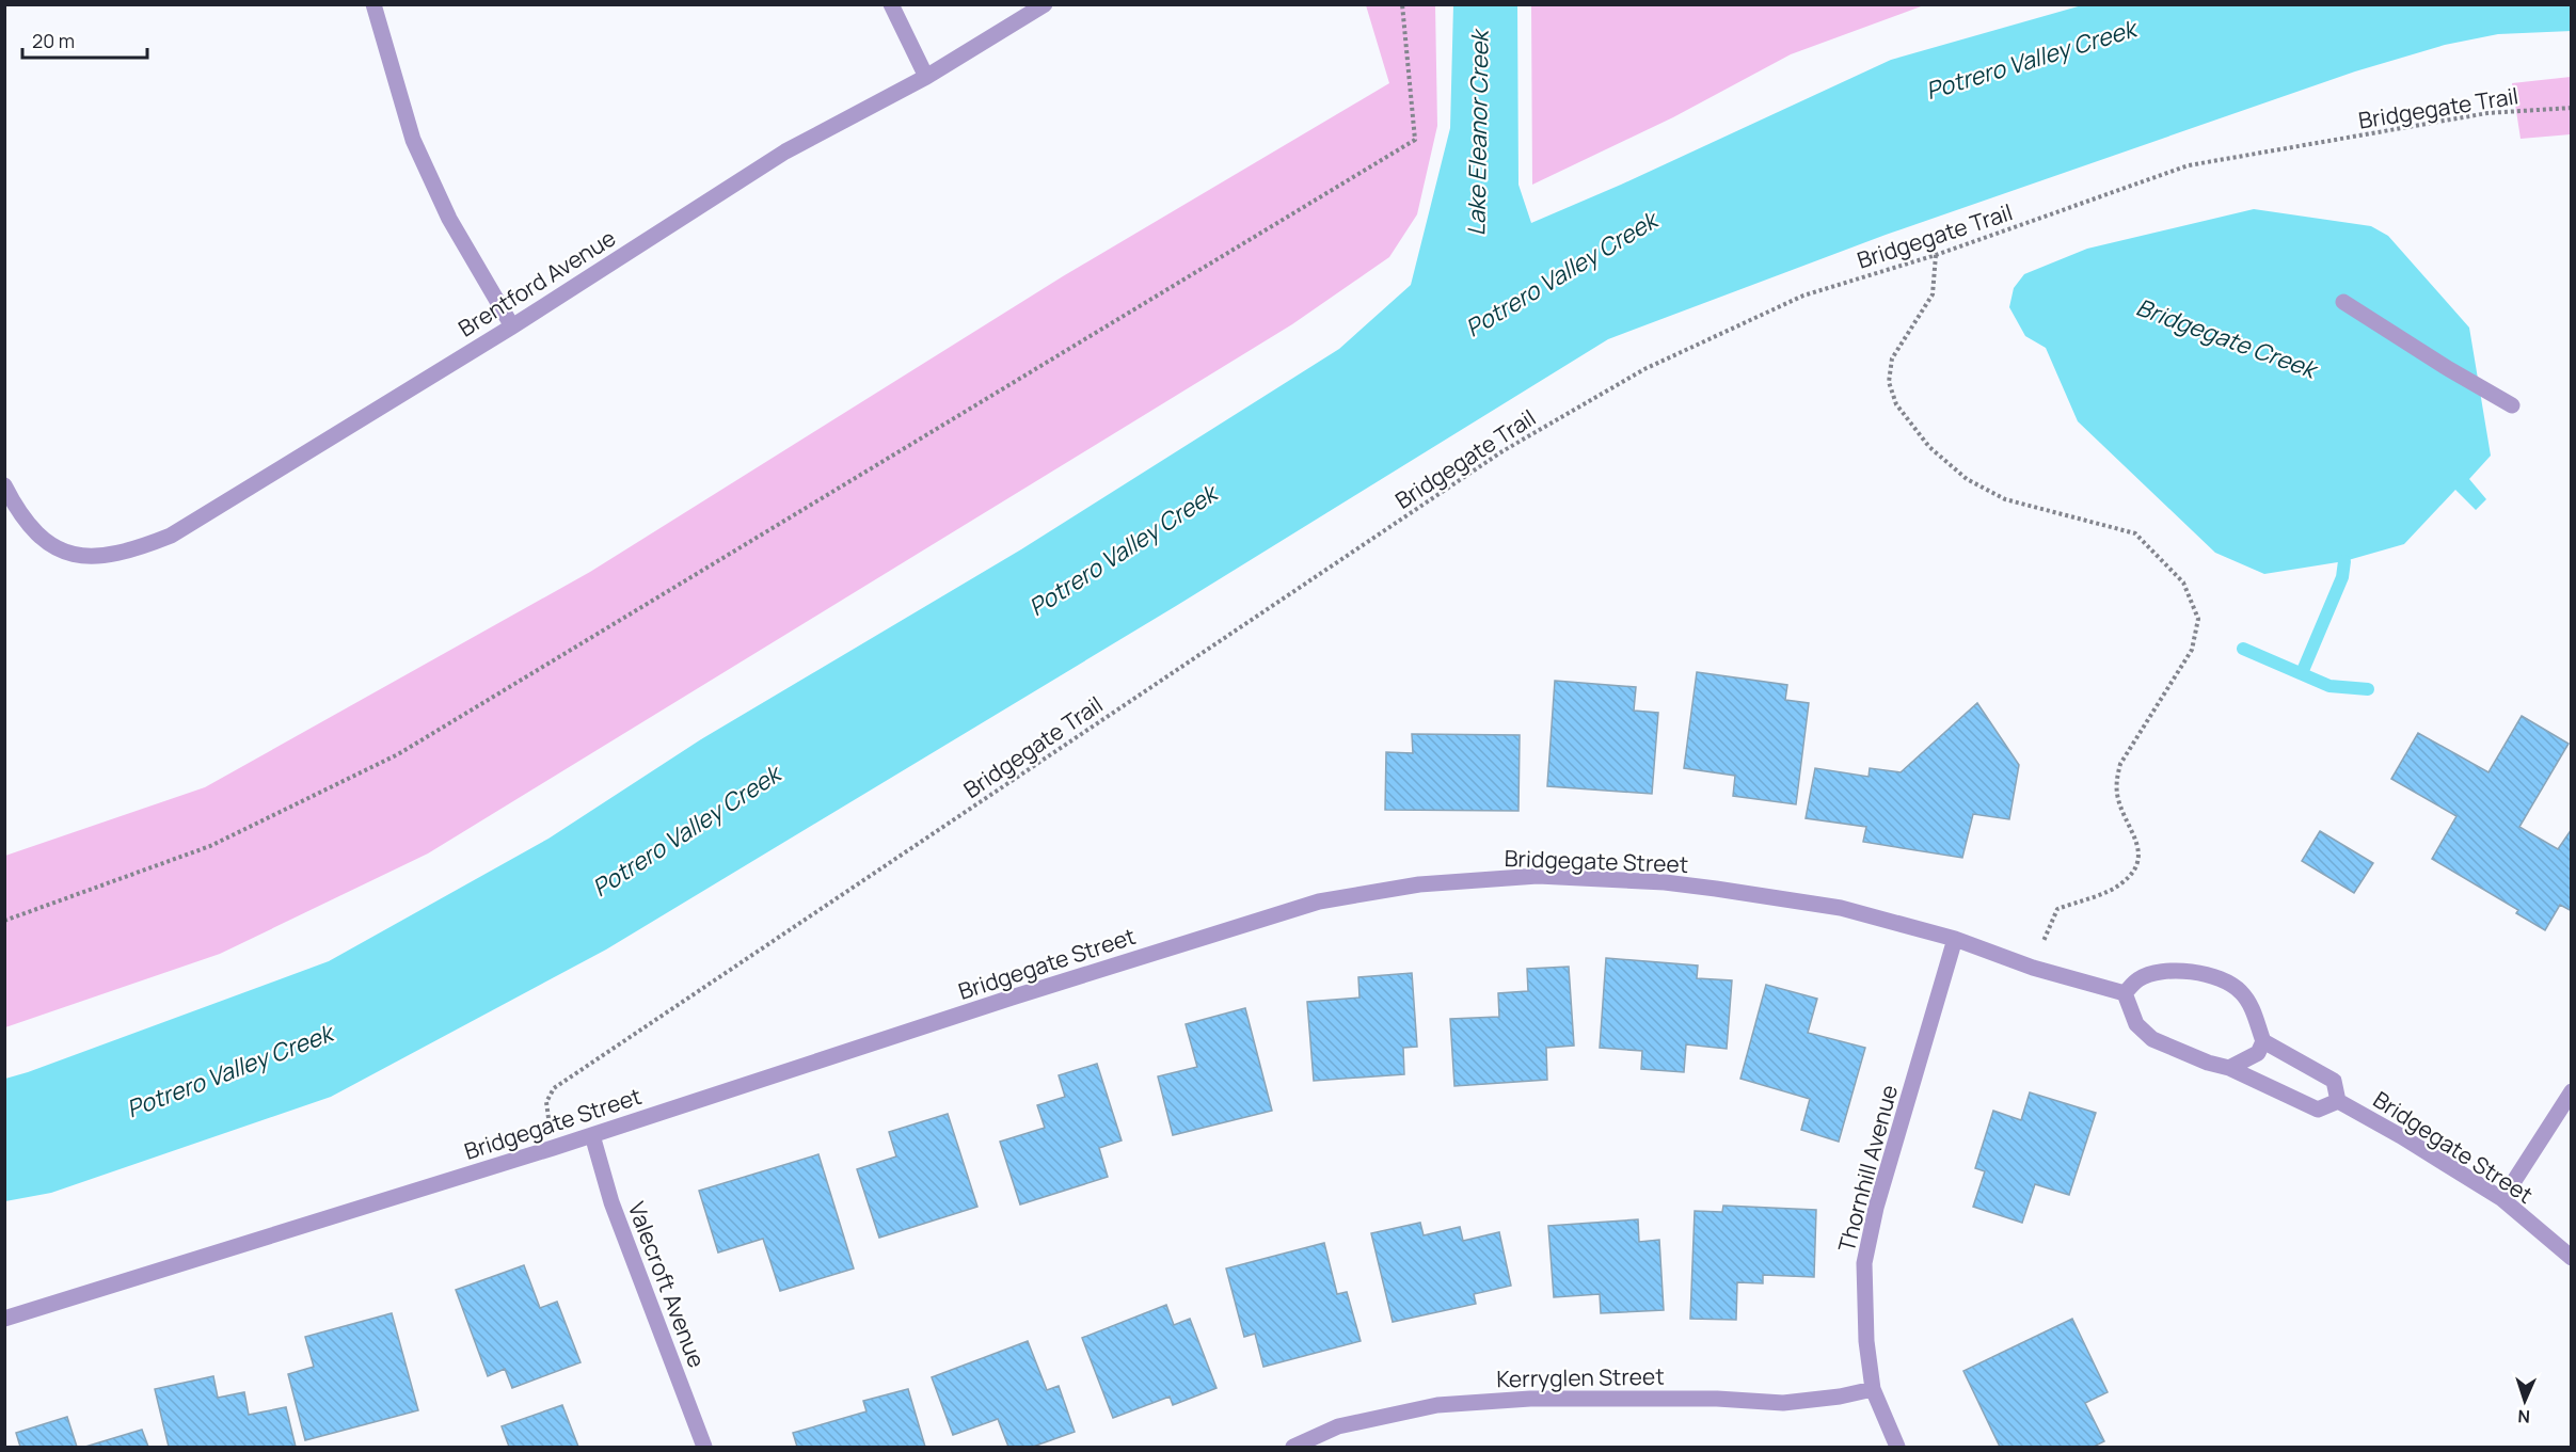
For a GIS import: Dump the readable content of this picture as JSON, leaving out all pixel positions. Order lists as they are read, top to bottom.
{
  "streets": {
    "street": [
      "Brentford Avenue",
      "Bridgegate Street",
      "Thornhill Avenue",
      "Valecroft Avenue",
      "Kerryglen Street"
    ],
    "path": ["Bridgegate Trail"]
  },
  "crossings": [
    ["Bridgegate Trail", "Bridgegate Street"],
    ["Bridgegate Street", "Thornhill Avenue"],
    ["Bridgegate Street", "Valecroft Avenue"],
    ["Thornhill Avenue", "Kerryglen Street"]
  ],
  "water": ["Potrero Valley Creek", "Lake Eleanor Creek", "Bridgegate Creek"],
  "scale_bar": "20 m",
  "north": "bottom"
}
